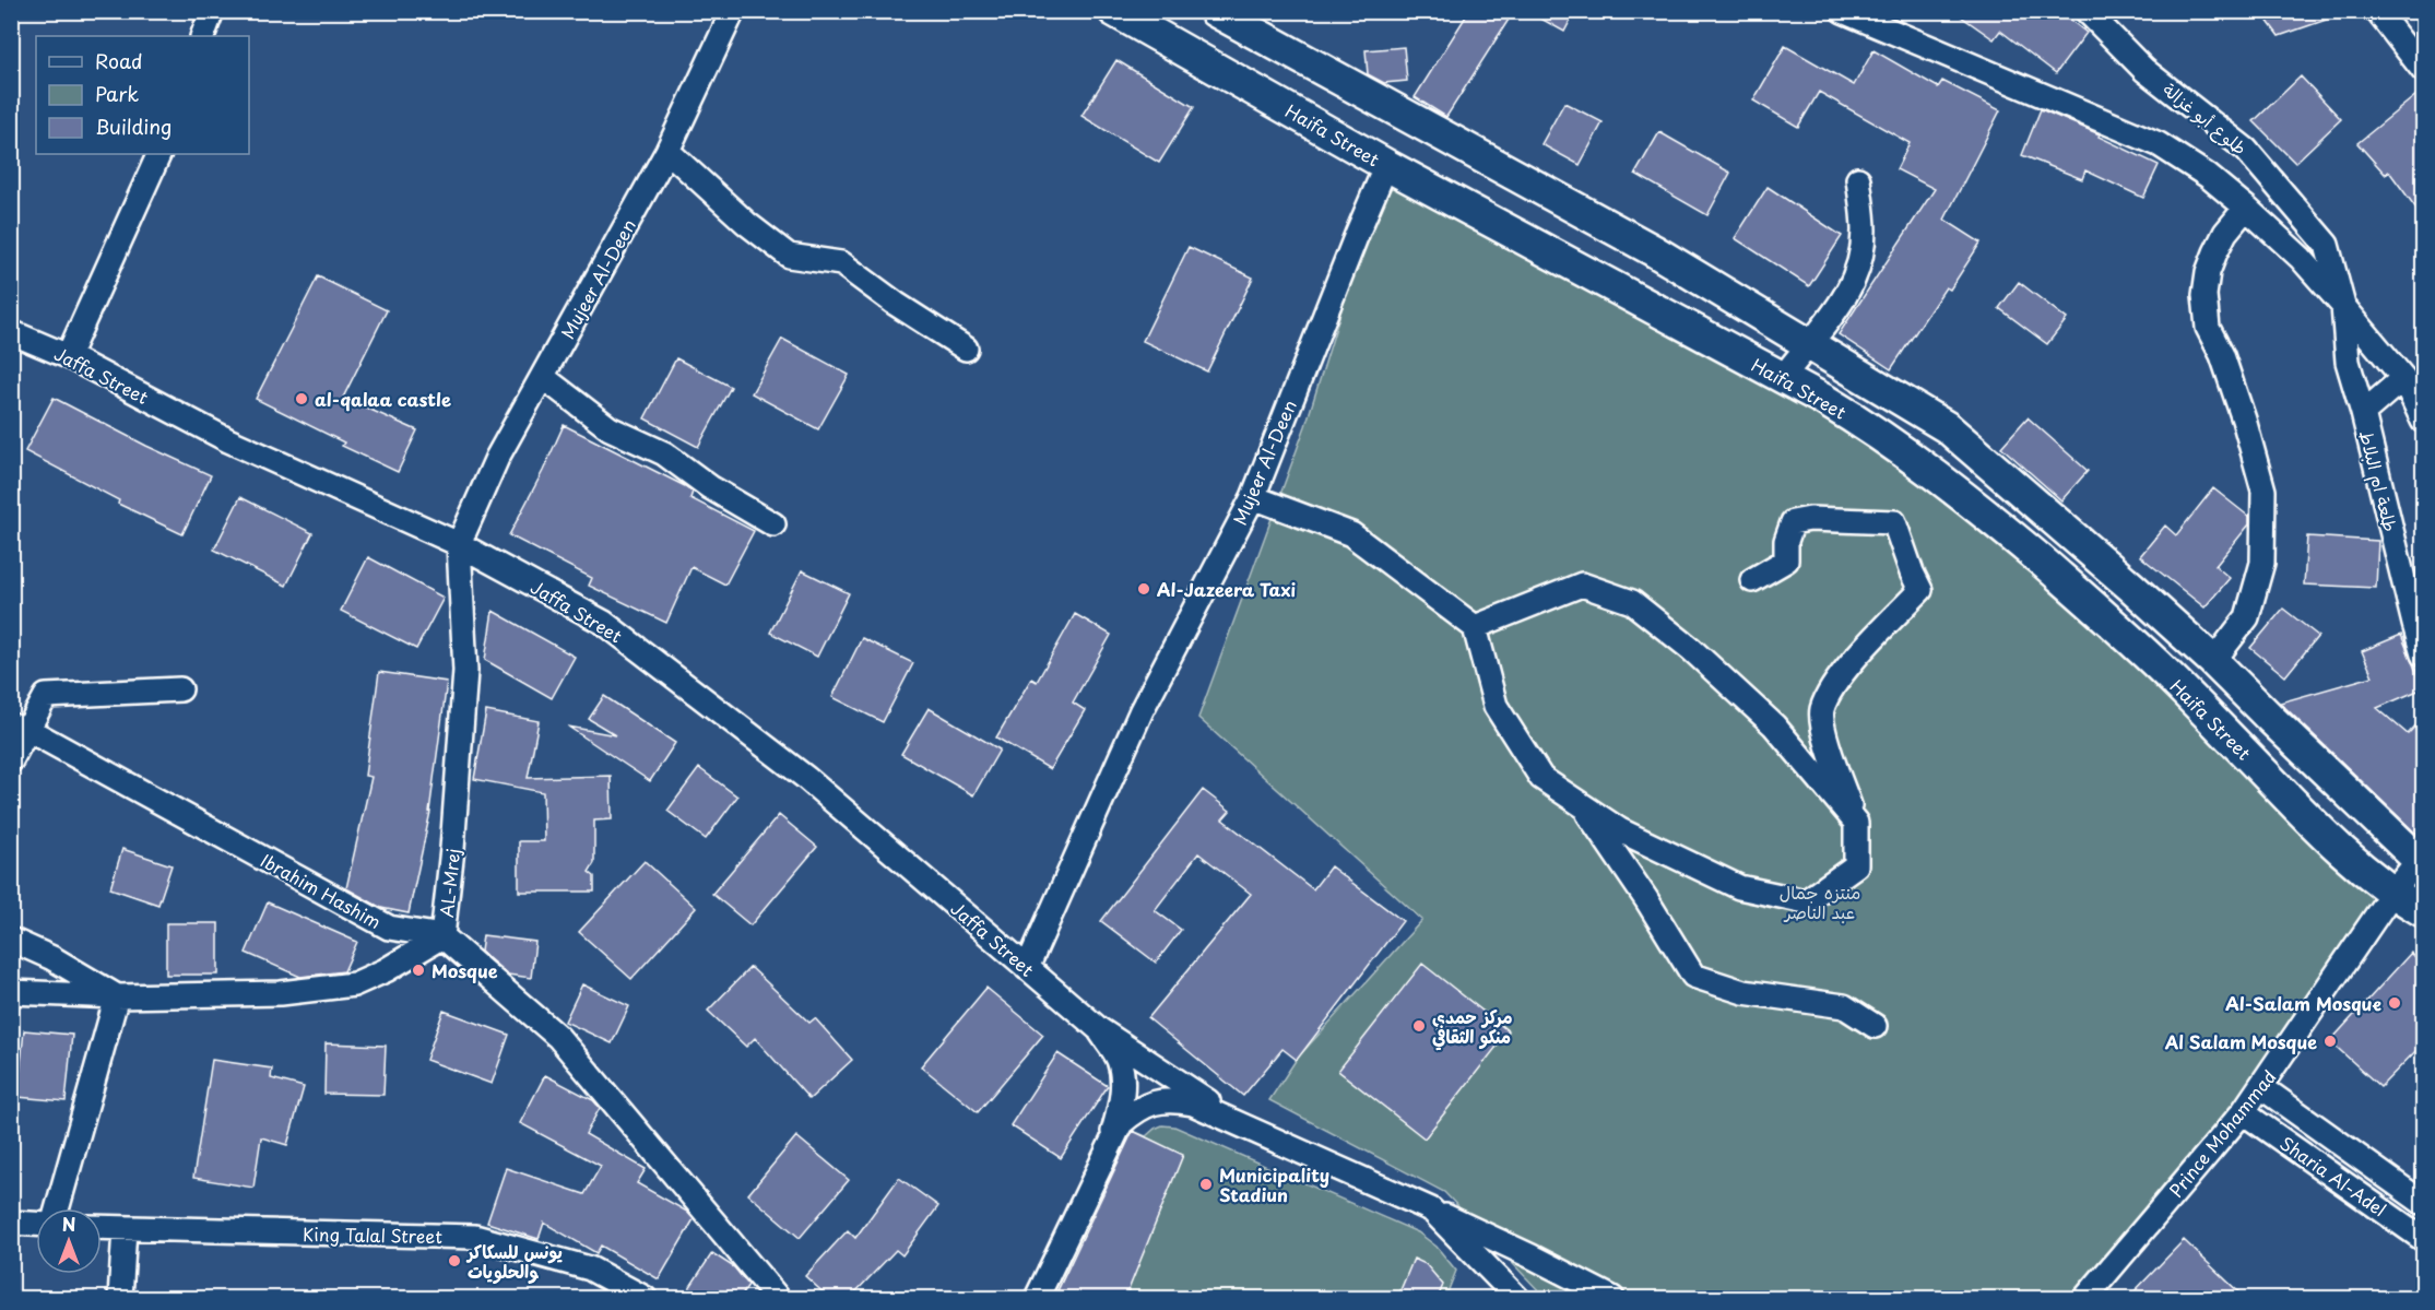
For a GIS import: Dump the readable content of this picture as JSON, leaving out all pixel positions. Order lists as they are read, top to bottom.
{
  "streets": {
    "main road": ["Haifa Street"],
    "street": [
      "طلوع أبو غزالة",
      "Mujeer Al-Deen",
      "Jaffa Street",
      "طلعة ام البلاط",
      "AL-Mrej",
      "Ibrahim Hashim",
      "Prince Mohammad",
      "Sharia Al-Adel",
      "King Talal Street"
    ]
  },
  "crossings": [
    ["طلوع أبو غزالة", "طلعة ام البلاط"],
    ["Haifa Street", "Mujeer Al-Deen"],
    ["Haifa Street", "Prince Mohammad"],
    ["Mujeer Al-Deen", "Jaffa Street"],
    ["Mujeer Al-Deen", "AL-Mrej"],
    ["Jaffa Street", "AL-Mrej"],
    ["AL-Mrej", "Ibrahim Hashim"],
    ["Prince Mohammad", "Sharia Al-Adel"]
  ],
  "parks": ["منتزه جمال عبد الناصر"],
  "places": [
    "al-qalaa castle",
    "Al-Jazeera Taxi",
    "Mosque",
    "Al-Salam Mosque",
    "مركز حمدي منكو الثقافي",
    "Al Salam Mosque",
    "Municipality Stadiun",
    "يونس للسكاكر والحلويات"
  ],
  "legend": ["Road", "Park", "Building"],
  "north": "top"
}
